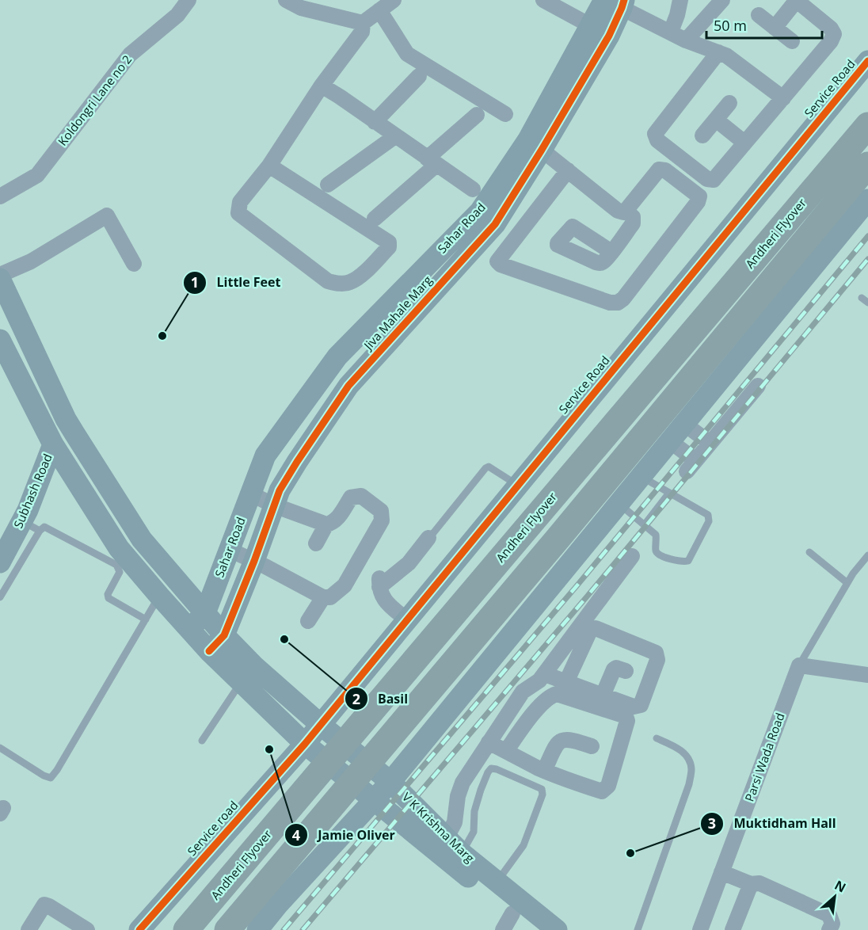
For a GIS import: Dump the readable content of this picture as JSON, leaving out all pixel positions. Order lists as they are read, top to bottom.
{
  "streets": {
    "highway": ["Andheri Flyover"],
    "street": [
      "Service Road",
      "Koldongri Lane no 2",
      "Sahar Road",
      "Jiva Mahale Marg",
      "Subhash Road",
      "Parsi Wada Road",
      "V K Krishna Marg",
      "Service road"
    ]
  },
  "crossings": [
    ["Service Road", "V K Krishna Marg"],
    ["Service Road", "Service road"],
    ["Sahar Road", "Jiva Mahale Marg"],
    ["V K Krishna Marg", "Service road"]
  ],
  "places": [
    "Little Feet",
    "Basil",
    "Jamie Oliver",
    "Muktidham Hall"
  ],
  "scale_bar": "50 m",
  "north": "top right"
}
